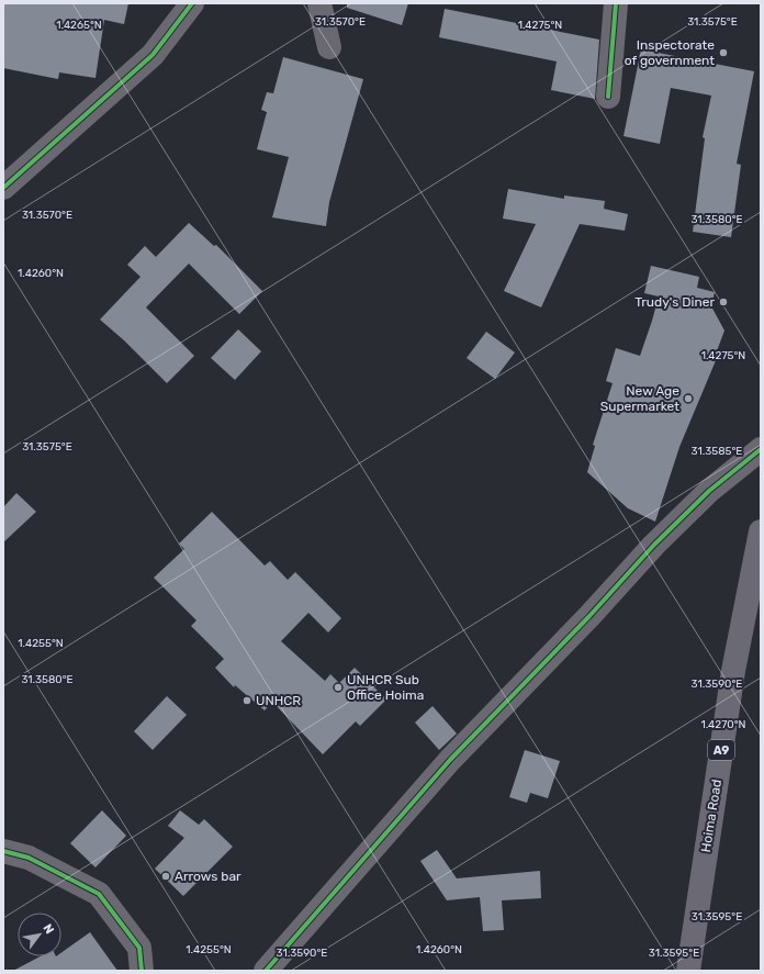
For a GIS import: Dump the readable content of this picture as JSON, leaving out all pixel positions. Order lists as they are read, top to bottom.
{
  "streets": {
    "main road": ["A9", "Hoima Road"]
  },
  "places": [
    "Inspectorate of government",
    "Trudy's Diner",
    "New Age Supermarket",
    "UNHCR Sub Office Hoima",
    "UNHCR",
    "Arrows bar"
  ],
  "north": "top right",
  "coordinates": [
    "31.3575°E",
    "31.3570°E",
    "1.4265°N",
    "1.4275°N",
    "31.3580°E",
    "1.4260°N",
    "31.3585°E",
    "1.4255°N",
    "31.3590°E",
    "1.4270°N",
    "31.3595°E"
  ]
}
